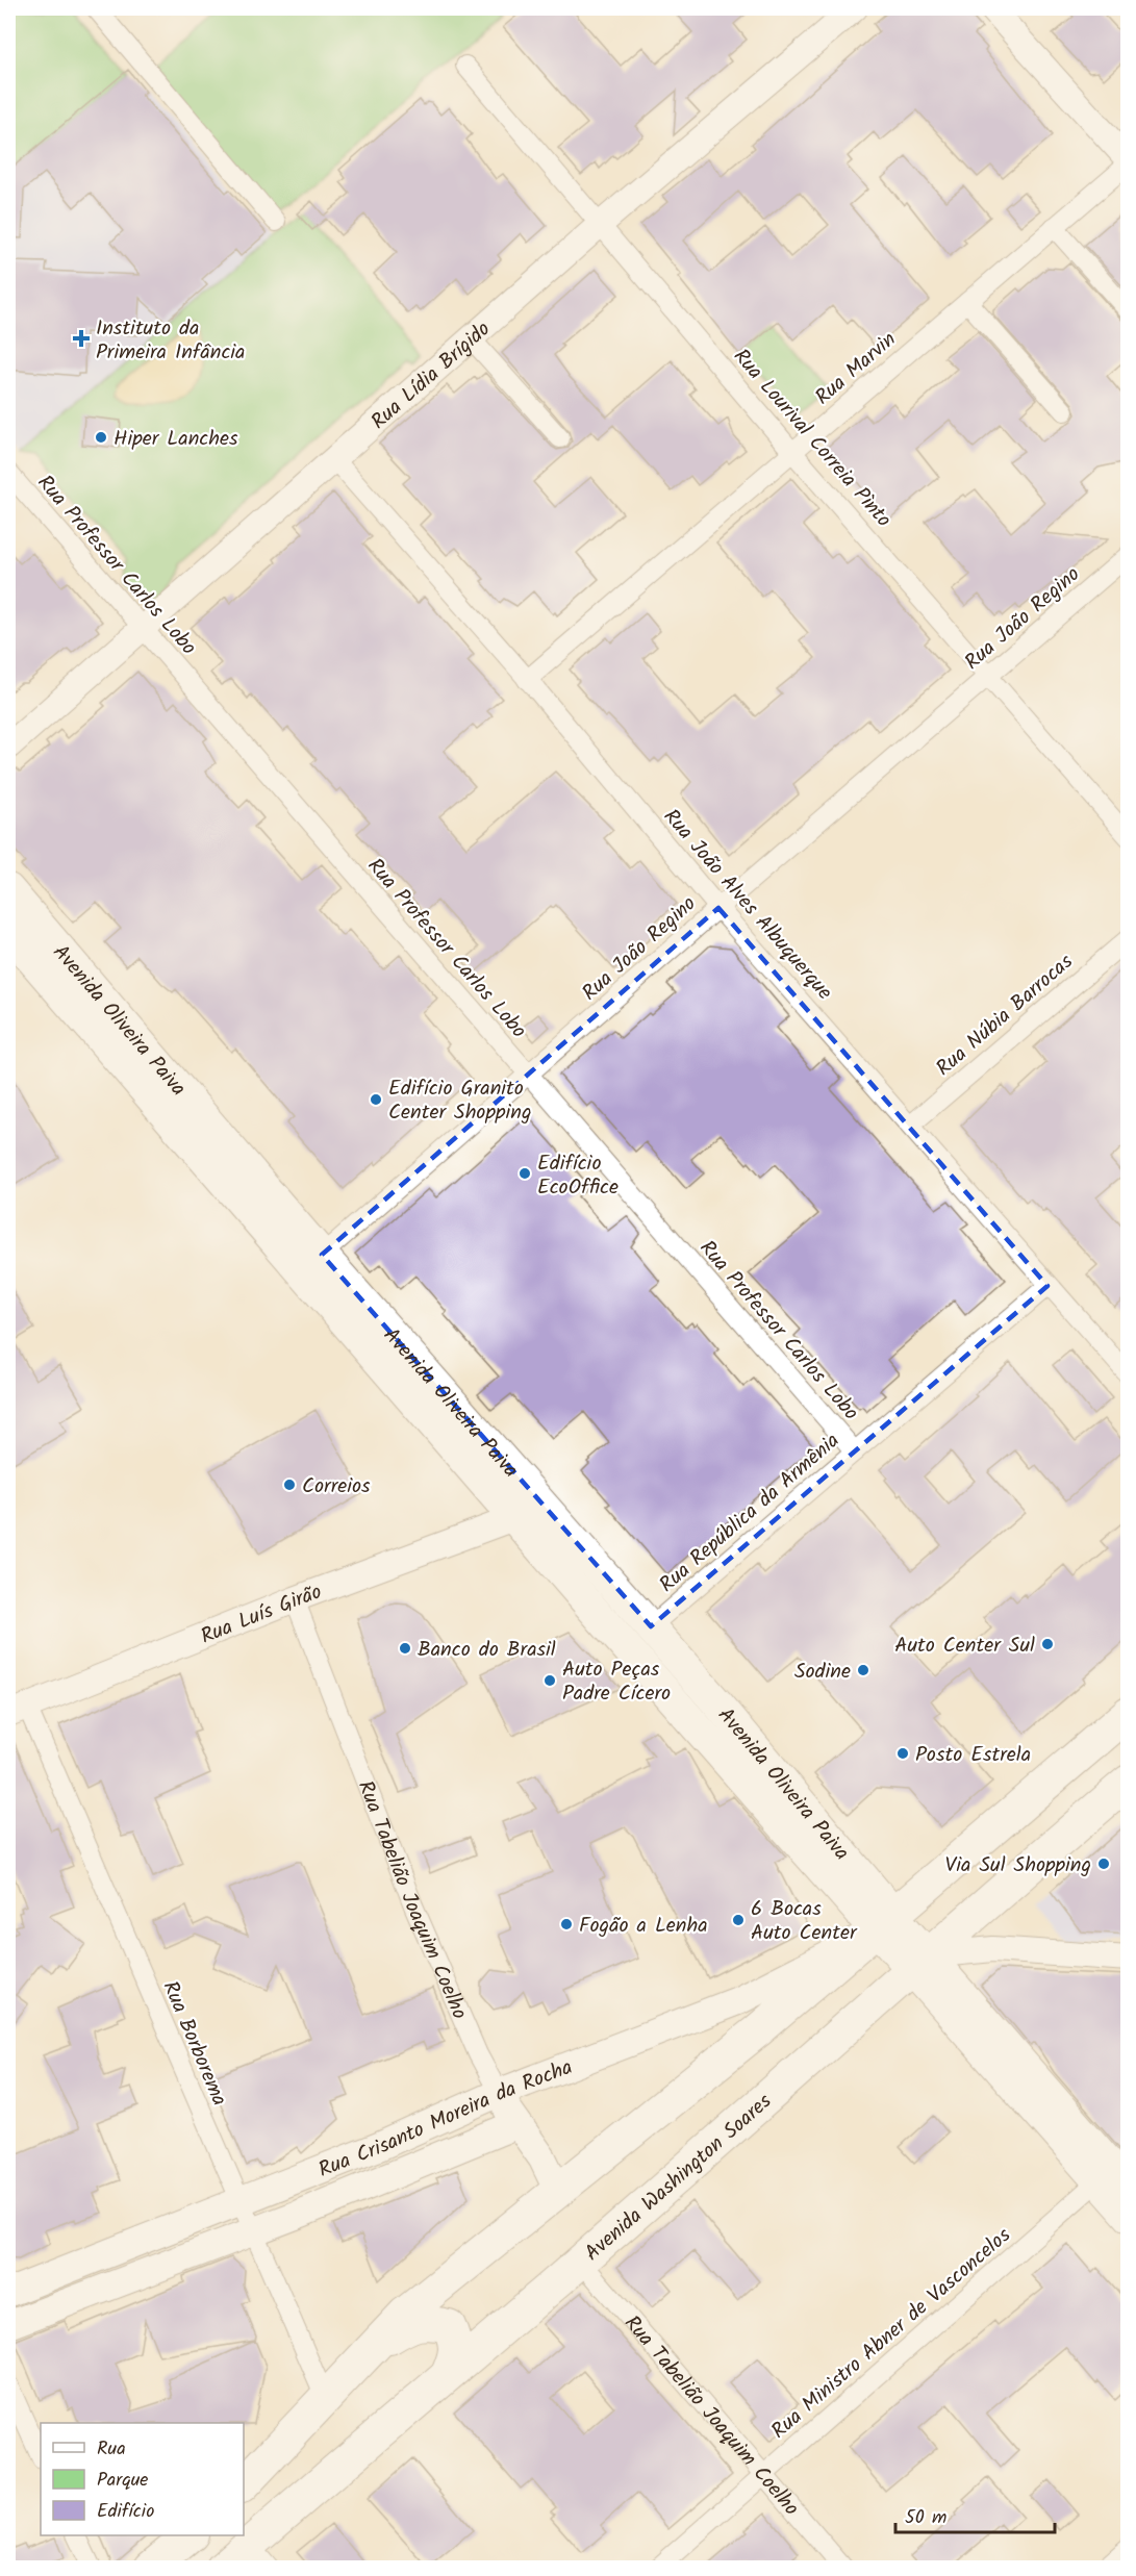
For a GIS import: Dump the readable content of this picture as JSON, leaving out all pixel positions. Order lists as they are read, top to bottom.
{
  "streets": {
    "highway": ["Avenida Washington Soares"],
    "main road": ["Avenida Oliveira Paiva", "Rua Tabelião Joaquim Coelho", "Rua Crisanto Moreira da Rocha"],
    "street": [
      "Rua Marvin",
      "Rua Lídia Brígido",
      "Rua Lourival Correia Pìnto",
      "Rua Professor Carlos Lobo",
      "Rua João Regino",
      "Rua João Alves Albuquerque",
      "Rua Núbia Barrocas",
      "Rua República da Armênia",
      "Rua Luís Girão",
      "Rua Borborema",
      "Rua Ministro Abner de Vasconcelos"
    ]
  },
  "crossings": [
    ["Rua Marvin", "Rua Lourival Correia Pìnto"],
    ["Rua Marvin", "Rua João Alves Albuquerque"],
    ["Rua Lídia Brígido", "Rua Lourival Correia Pìnto"],
    ["Rua Lídia Brígido", "Rua Professor Carlos Lobo"],
    ["Rua Lídia Brígido", "Rua João Alves Albuquerque"],
    ["Rua Lourival Correia Pìnto", "Rua João Regino"],
    ["Rua Professor Carlos Lobo", "Rua João Regino"],
    ["Rua Professor Carlos Lobo", "Rua República da Armênia"],
    ["Rua João Regino", "Rua João Alves Albuquerque"],
    ["Rua João Regino", "Avenida Oliveira Paiva"],
    ["Rua João Alves Albuquerque", "Rua Núbia Barrocas"],
    ["Rua João Alves Albuquerque", "Rua República da Armênia"],
    ["Avenida Oliveira Paiva", "Rua República da Armênia"],
    ["Avenida Oliveira Paiva", "Rua Luís Girão"],
    ["Avenida Oliveira Paiva", "Rua Crisanto Moreira da Rocha"],
    ["Rua Luís Girão", "Rua Tabelião Joaquim Coelho"],
    ["Rua Luís Girão", "Rua Borborema"],
    ["Rua Tabelião Joaquim Coelho", "Rua Crisanto Moreira da Rocha"],
    ["Rua Tabelião Joaquim Coelho", "Avenida Washington Soares"],
    ["Rua Tabelião Joaquim Coelho", "Rua Ministro Abner de Vasconcelos"],
    ["Rua Borborema", "Rua Crisanto Moreira da Rocha"]
  ],
  "places": {
    "health": ["Instituto da Primeira Infância"],
    "other": [
      "Hiper Lanches",
      "Edifício Granito Center Shopping",
      "Edifício EcoOffice",
      "Correios",
      "Auto Center Sul",
      "Banco do Brasil",
      "Sodine",
      "Auto Peças Padre Cícero",
      "Posto Estrela",
      "Via Sul Shopping",
      "6 Bocas Auto Center",
      "Fogão a Lenha"
    ]
  },
  "legend": ["Rua", "Parque", "Edifício"],
  "scale_bar": "50 m"
}
